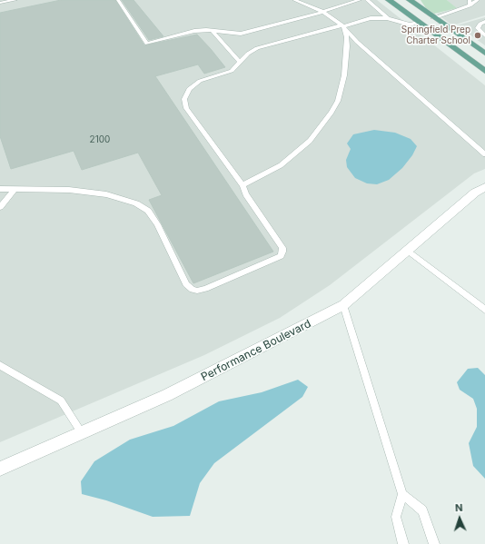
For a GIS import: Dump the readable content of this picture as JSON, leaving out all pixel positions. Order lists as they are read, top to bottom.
{
  "streets": {
    "street": ["Performance Boulevard"]
  },
  "places": ["Springfield Prep Charter School"],
  "house_numbers": ["2100"],
  "north": "top"
}
